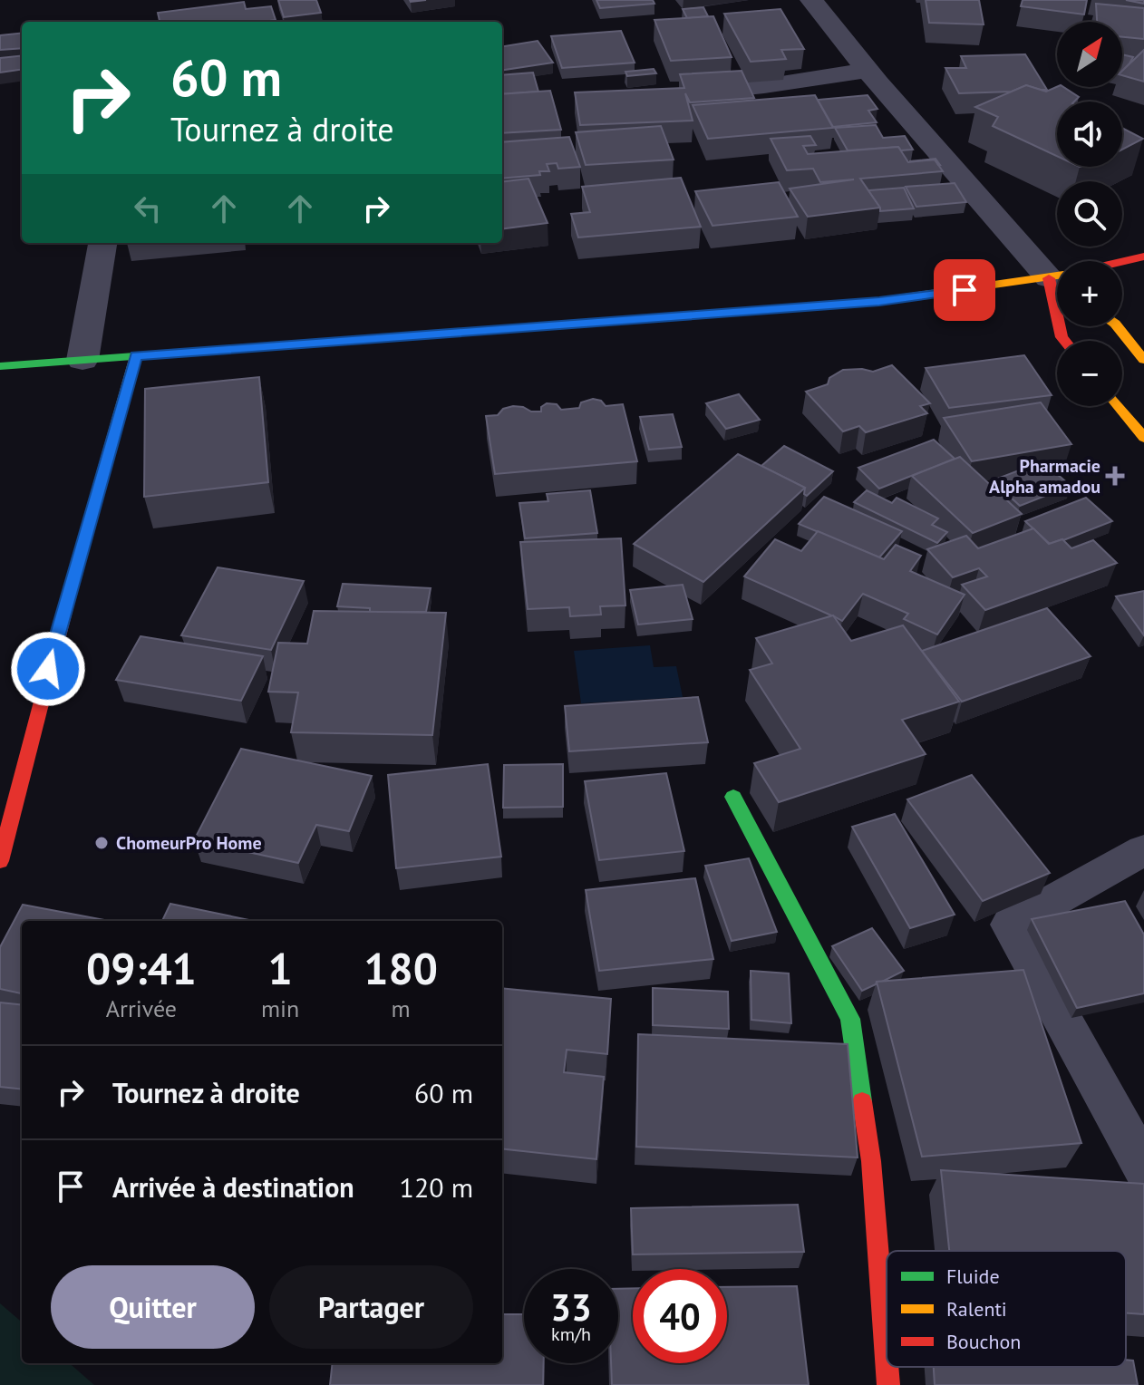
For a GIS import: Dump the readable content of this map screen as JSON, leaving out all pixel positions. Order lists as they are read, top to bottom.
{
  "places": {
    "health": ["Pharmacie Alpha amadou"],
    "other": ["ChomeurPro Home"]
  },
  "legend": ["Fluide", "Ralenti", "Bouchon"],
  "north": "top right",
  "page": {
    "map_buttons": ["+", "−"],
    "turn": ["60 m", "Tournez à droite"],
    "eta": [
      "09:41",
      "Arrivée",
      "1",
      "min",
      "180",
      "m"
    ],
    "list": [
      {
        "name": "Tournez à droite",
        "value": "60 m"
      },
      {
        "name": "Arrivée à destination",
        "value": "120 m"
      }
    ],
    "buttons": ["Quitter", "Partager"],
    "speed": "33 km/h",
    "limit": "40"
  }
}
